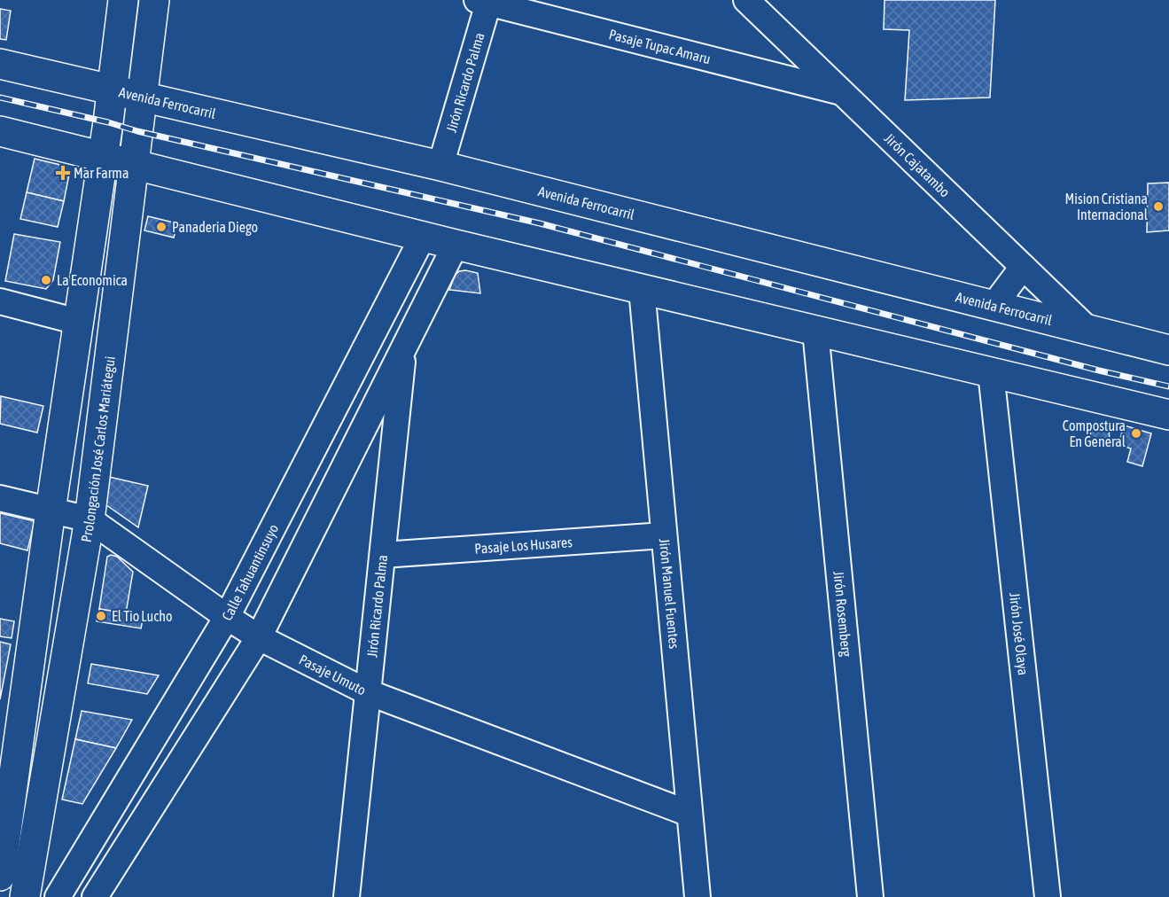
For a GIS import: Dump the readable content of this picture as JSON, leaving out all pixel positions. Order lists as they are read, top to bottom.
{
  "streets": {
    "main road": ["Avenida Ferrocarril", "Prolongación José Carlos Mariátegui"],
    "street": [
      "Pasaje Tupac Amaru",
      "Jirón Ricardo Palma",
      "Jirón Cajatambo",
      "Pasaje Los Husares",
      "Calle Tahuantinsuyo",
      "Jirón Manuel Fuentes",
      "Jirón Rosemberg",
      "Jirón José Olaya",
      "Pasaje Umuto"
    ]
  },
  "crossings": [
    ["Pasaje Tupac Amaru", "Jirón Ricardo Palma"],
    ["Pasaje Tupac Amaru", "Jirón Cajatambo"],
    ["Jirón Ricardo Palma", "Avenida Ferrocarril"],
    ["Jirón Ricardo Palma", "Pasaje Los Husares"],
    ["Jirón Ricardo Palma", "Pasaje Umuto"],
    ["Avenida Ferrocarril", "Jirón Cajatambo"],
    ["Avenida Ferrocarril", "Prolongación José Carlos Mariátegui"],
    ["Prolongación José Carlos Mariátegui", "Pasaje Umuto"],
    ["Pasaje Los Husares", "Jirón Manuel Fuentes"],
    ["Calle Tahuantinsuyo", "Pasaje Umuto"],
    ["Jirón Manuel Fuentes", "Pasaje Umuto"]
  ],
  "places": {
    "health": ["Mar Farma"],
    "other": [
      "Mision Cristiana Internacional",
      "Panaderia Diego",
      "La Economica",
      "Compostura En General",
      "El Tio Lucho"
    ]
  }
}
